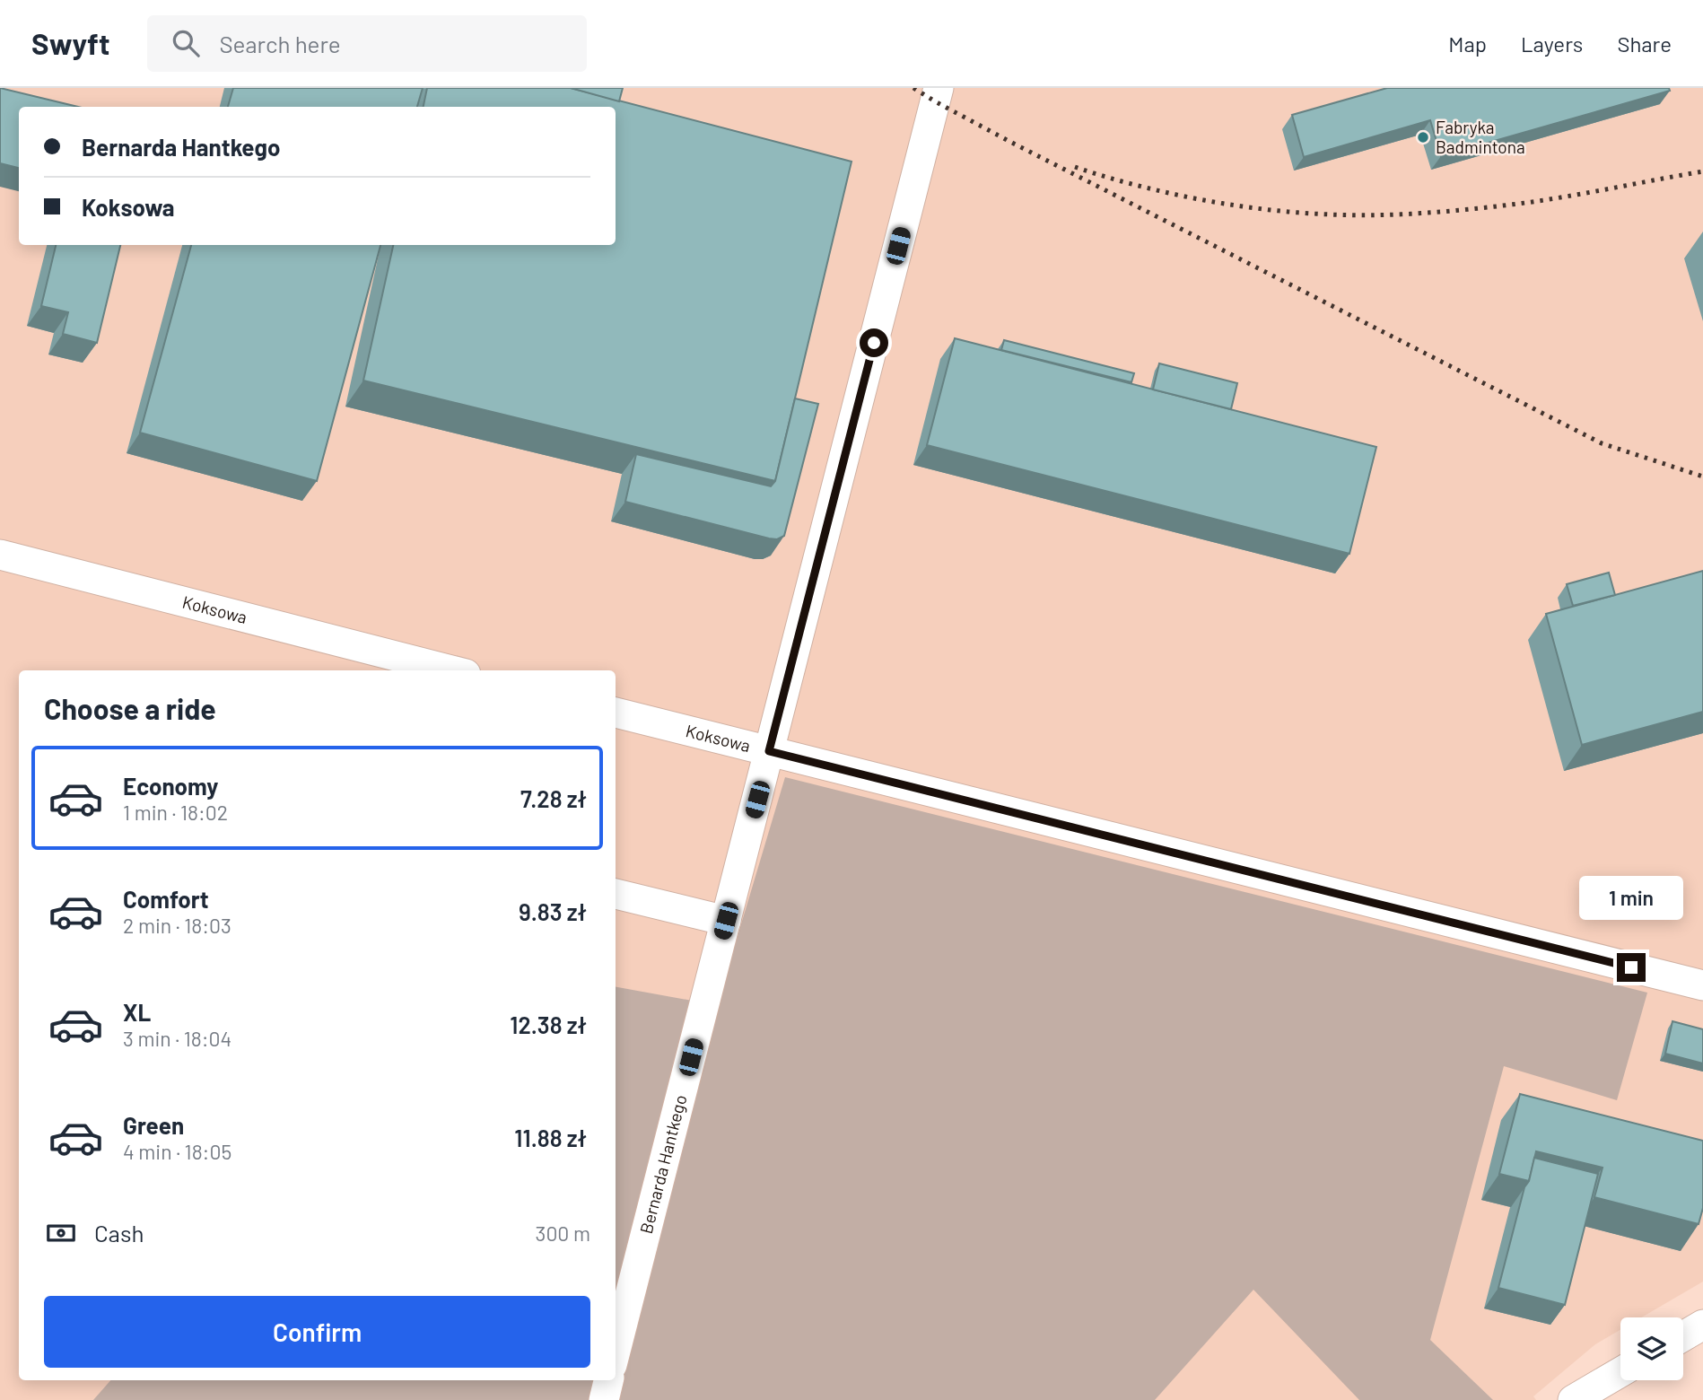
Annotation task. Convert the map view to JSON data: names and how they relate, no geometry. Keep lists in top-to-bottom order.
{
  "streets": {
    "street": ["Koksowa", "Bernarda Hantkego"]
  },
  "crossings": [
    ["Koksowa", "Bernarda Hantkego"]
  ],
  "places": ["Fabryka Badmintona"],
  "page": {
    "header": "Swyft",
    "search": "Search here",
    "nav": ["Map", "Layers", "Share"],
    "banner": ["Bernarda Hantkego", "Koksowa"],
    "heading": "Choose a ride",
    "list": [
      {
        "name": "Economy",
        "note": "1 min · 18:02",
        "value": "7.28 zł"
      },
      {
        "name": "Comfort",
        "note": "2 min · 18:03",
        "value": "9.83 zł"
      },
      {
        "name": "XL",
        "note": "3 min · 18:04",
        "value": "12.38 zł"
      },
      {
        "name": "Green",
        "note": "4 min · 18:05",
        "value": "11.88 zł"
      }
    ],
    "bubble": "1 min",
    "pay": ["Cash", "300 m"],
    "buttons": "Confirm"
  }
}
